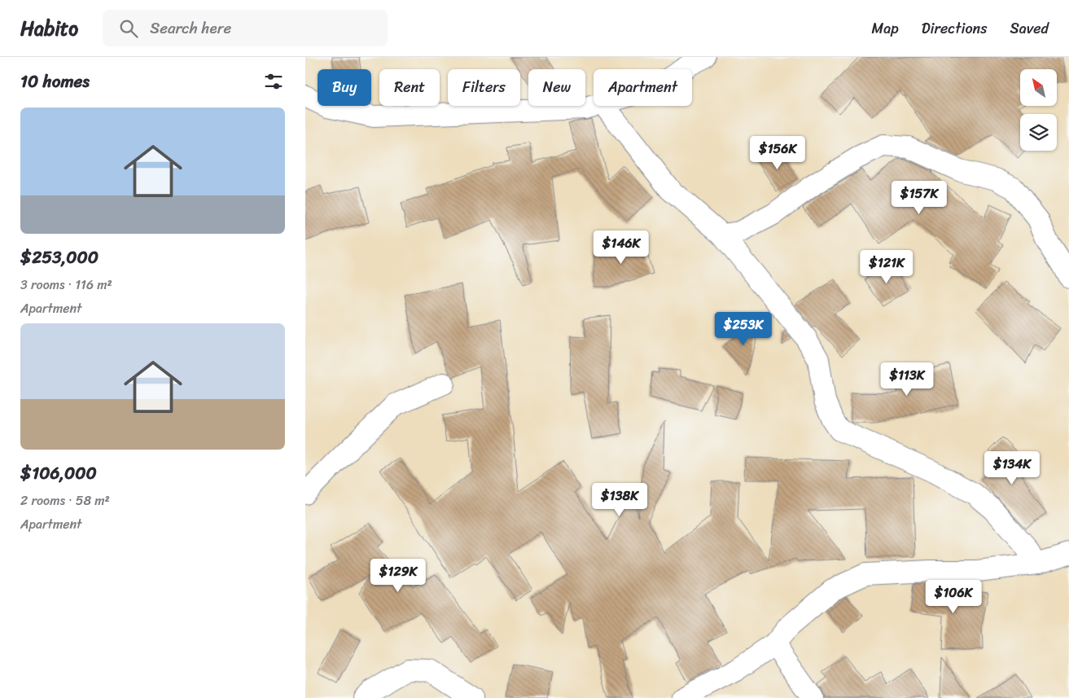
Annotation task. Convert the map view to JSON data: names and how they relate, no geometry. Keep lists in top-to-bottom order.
{
  "north": "top left",
  "page": {
    "header": "Habito",
    "search": "Search here",
    "nav": ["Map", "Directions", "Saved"],
    "heading": "10 homes",
    "chip": [
      "Buy",
      "Rent",
      "Filters",
      "New",
      "Apartment"
    ],
    "list": [
      {
        "name": "$253,000",
        "note": "3 rooms · 116 m² · Apartment"
      },
      {
        "name": "$106,000",
        "note": "2 rooms · 58 m² · Apartment"
      }
    ],
    "price": [
      "$156K",
      "$157K",
      "$146K",
      "$121K",
      "$253K",
      "$113K",
      "$134K",
      "$138K",
      "$129K",
      "$106K"
    ]
  }
}
